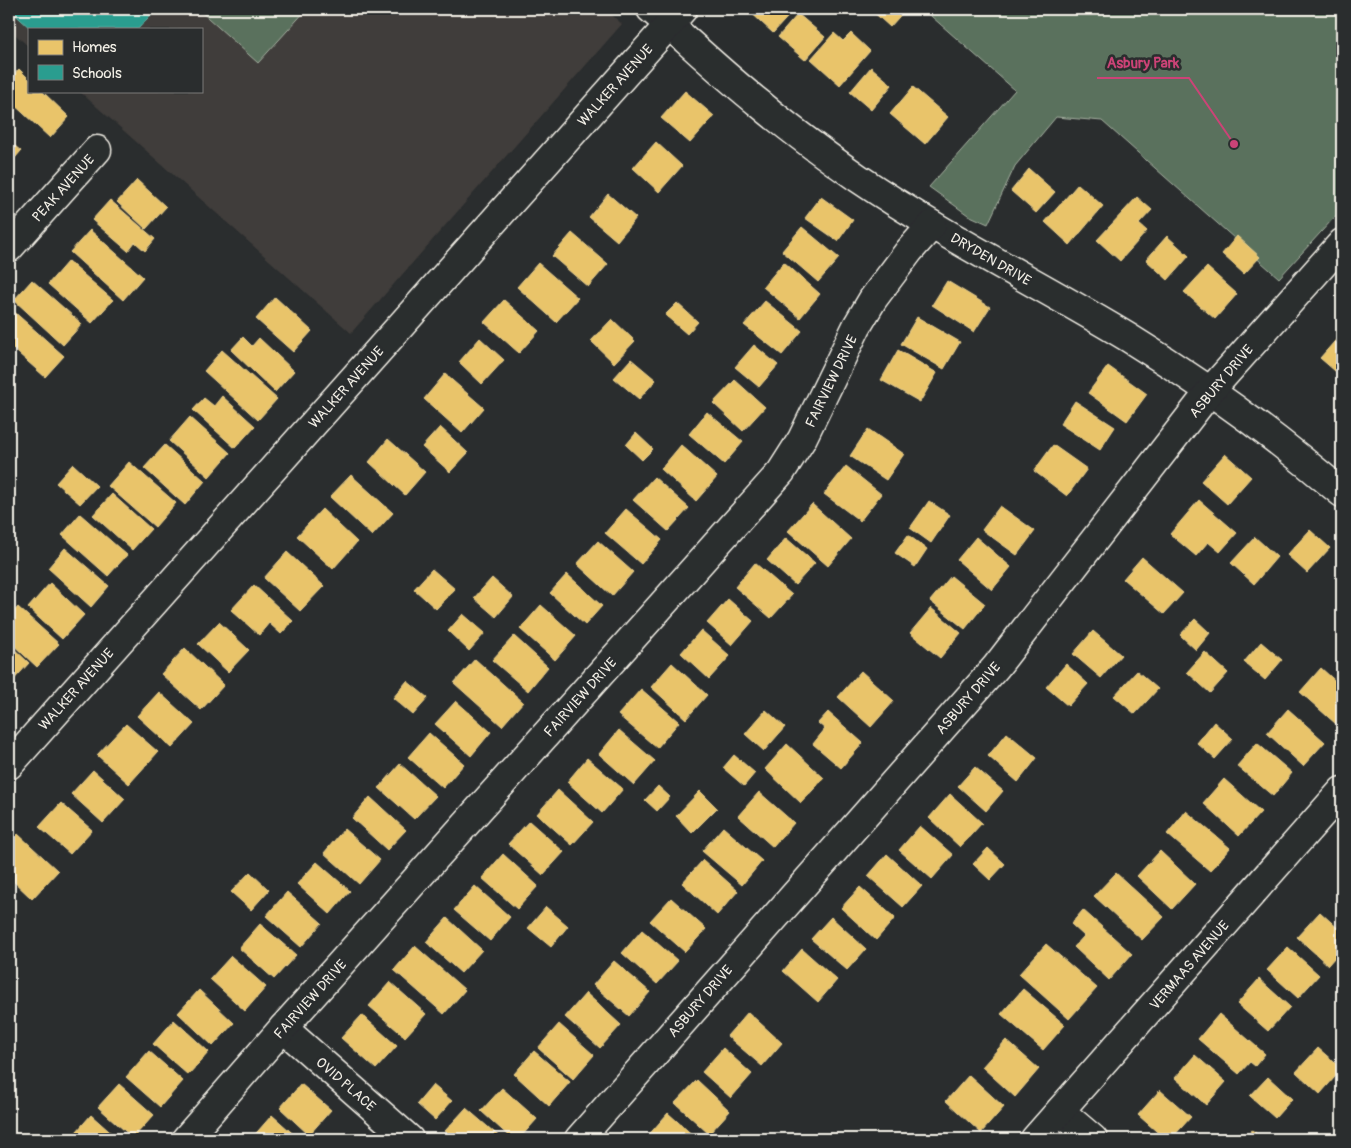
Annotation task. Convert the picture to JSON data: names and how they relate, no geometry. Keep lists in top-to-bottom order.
{
  "streets": {
    "street": [
      "WALKER AVENUE",
      "PEAK AVENUE",
      "DRYDEN DRIVE",
      "FAIRVIEW DRIVE",
      "ASBURY DRIVE",
      "VERMAAS AVENUE",
      "OVID PLACE"
    ]
  },
  "crossings": [
    ["WALKER AVENUE", "DRYDEN DRIVE"],
    ["DRYDEN DRIVE", "FAIRVIEW DRIVE"],
    ["DRYDEN DRIVE", "ASBURY DRIVE"],
    ["FAIRVIEW DRIVE", "OVID PLACE"]
  ],
  "places": ["Asbury Park"],
  "legend": ["Homes", "Schools"]
}
